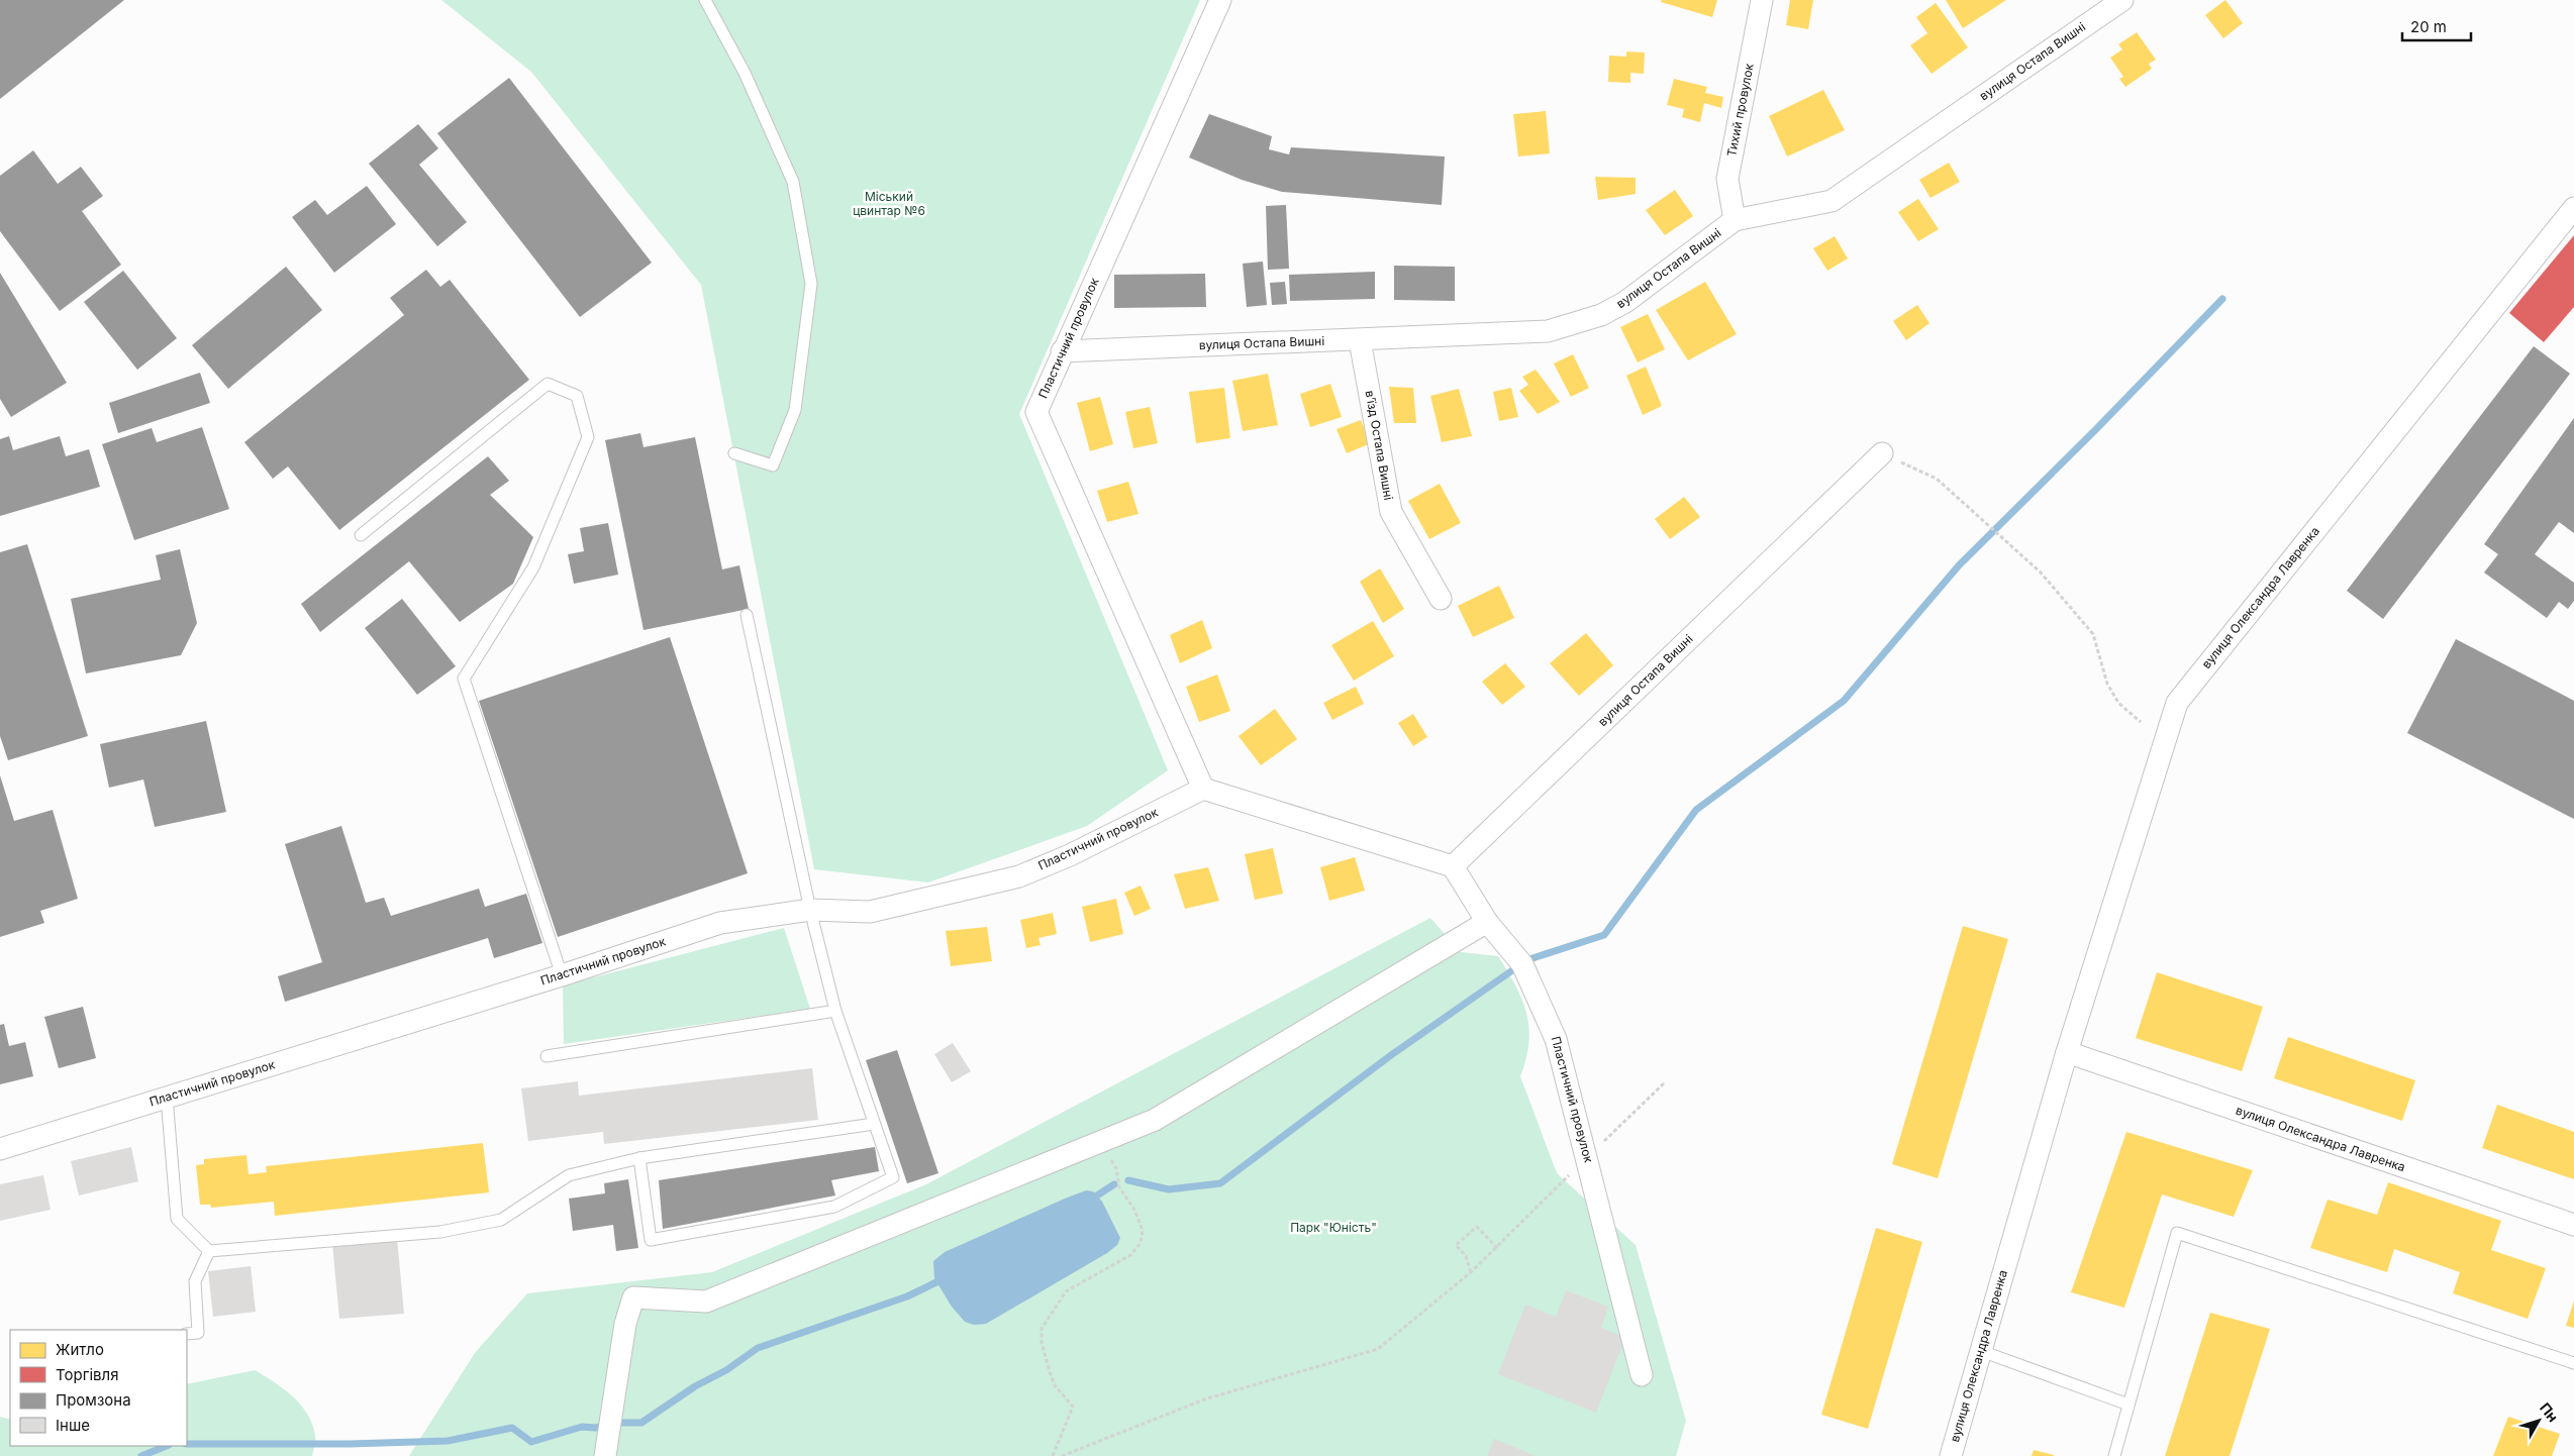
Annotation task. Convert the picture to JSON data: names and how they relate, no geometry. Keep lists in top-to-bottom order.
{
  "streets": {
    "street": [
      "вулиця Остапа Вишні",
      "Тихий провулок",
      "Пластичний провулок",
      "в’їзд Остапа Вишні",
      "вулиця Олександра Лавренка"
    ]
  },
  "crossings": [
    ["вулиця Остапа Вишні", "Тихий провулок"],
    ["вулиця Остапа Вишні", "Пластичний провулок"],
    ["вулиця Остапа Вишні", "в’їзд Остапа Вишні"]
  ],
  "parks": ["Міський цвинтар №6", "Парк \"Юність\""],
  "legend": [
    "Житло",
    "Торгівля",
    "Промзона",
    "Інше"
  ],
  "scale_bar": "20 m",
  "north": "top right"
}
